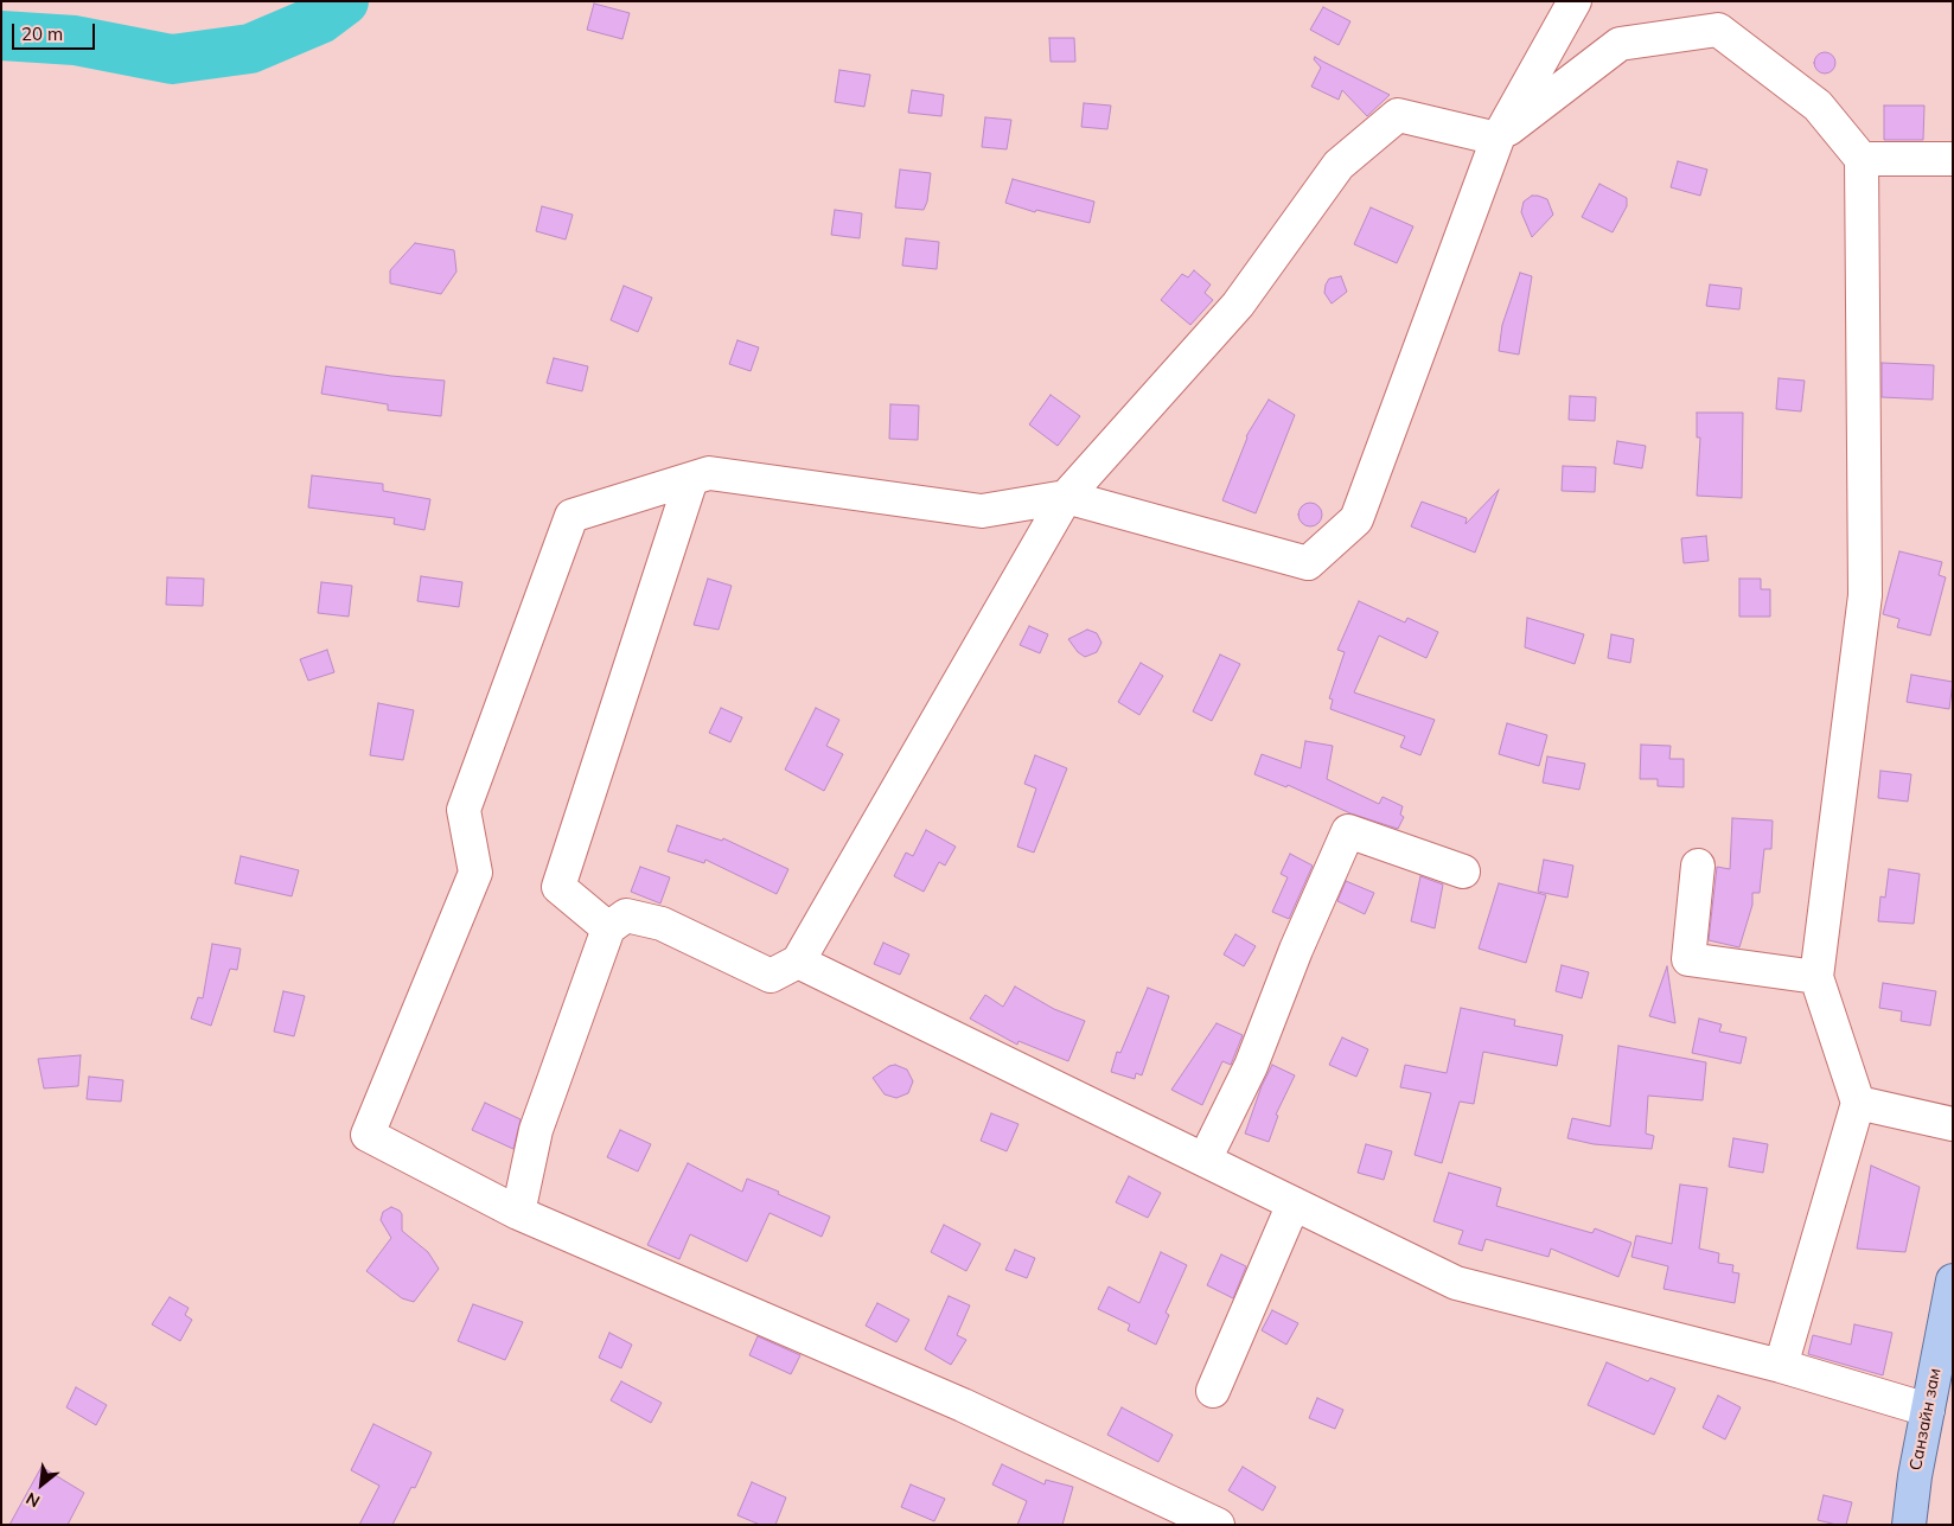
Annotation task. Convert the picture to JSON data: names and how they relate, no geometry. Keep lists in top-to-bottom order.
{
  "streets": {
    "main road": ["Санзайн зам"]
  },
  "scale_bar": "20 m",
  "north": "bottom left"
}
